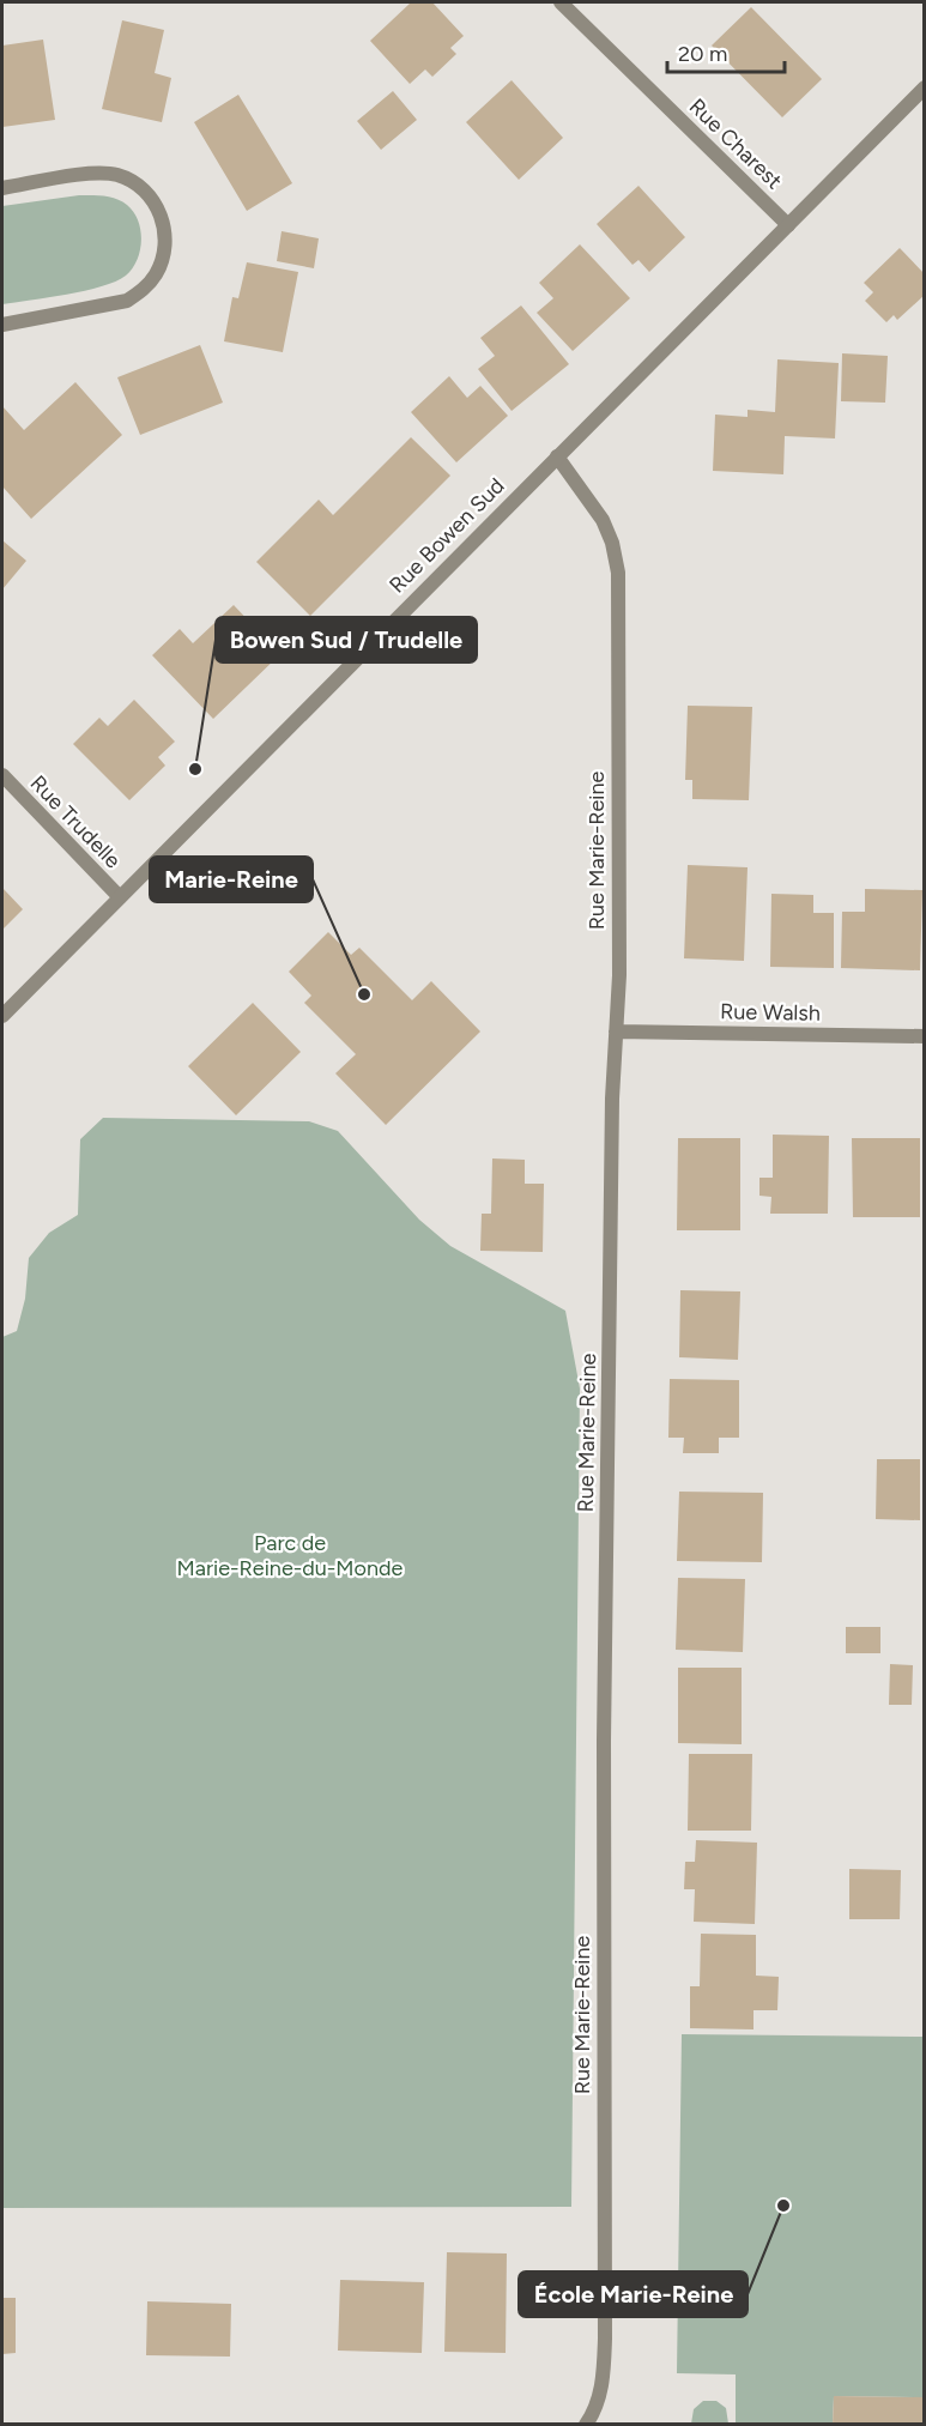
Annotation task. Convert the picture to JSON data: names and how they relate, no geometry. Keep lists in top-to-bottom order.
{
  "streets": {
    "street": [
      "Rue Charest",
      "Rue Bowen Sud",
      "Rue Trudelle",
      "Rue Marie-Reine",
      "Rue Walsh"
    ]
  },
  "crossings": [
    ["Rue Charest", "Rue Bowen Sud"],
    ["Rue Bowen Sud", "Rue Trudelle"],
    ["Rue Bowen Sud", "Rue Marie-Reine"],
    ["Rue Marie-Reine", "Rue Walsh"]
  ],
  "parks": ["Parc de Marie-Reine-du-Monde"],
  "places": ["Bowen Sud / Trudelle", "Marie-Reine", "École Marie-Reine"],
  "scale_bar": "20 m"
}
